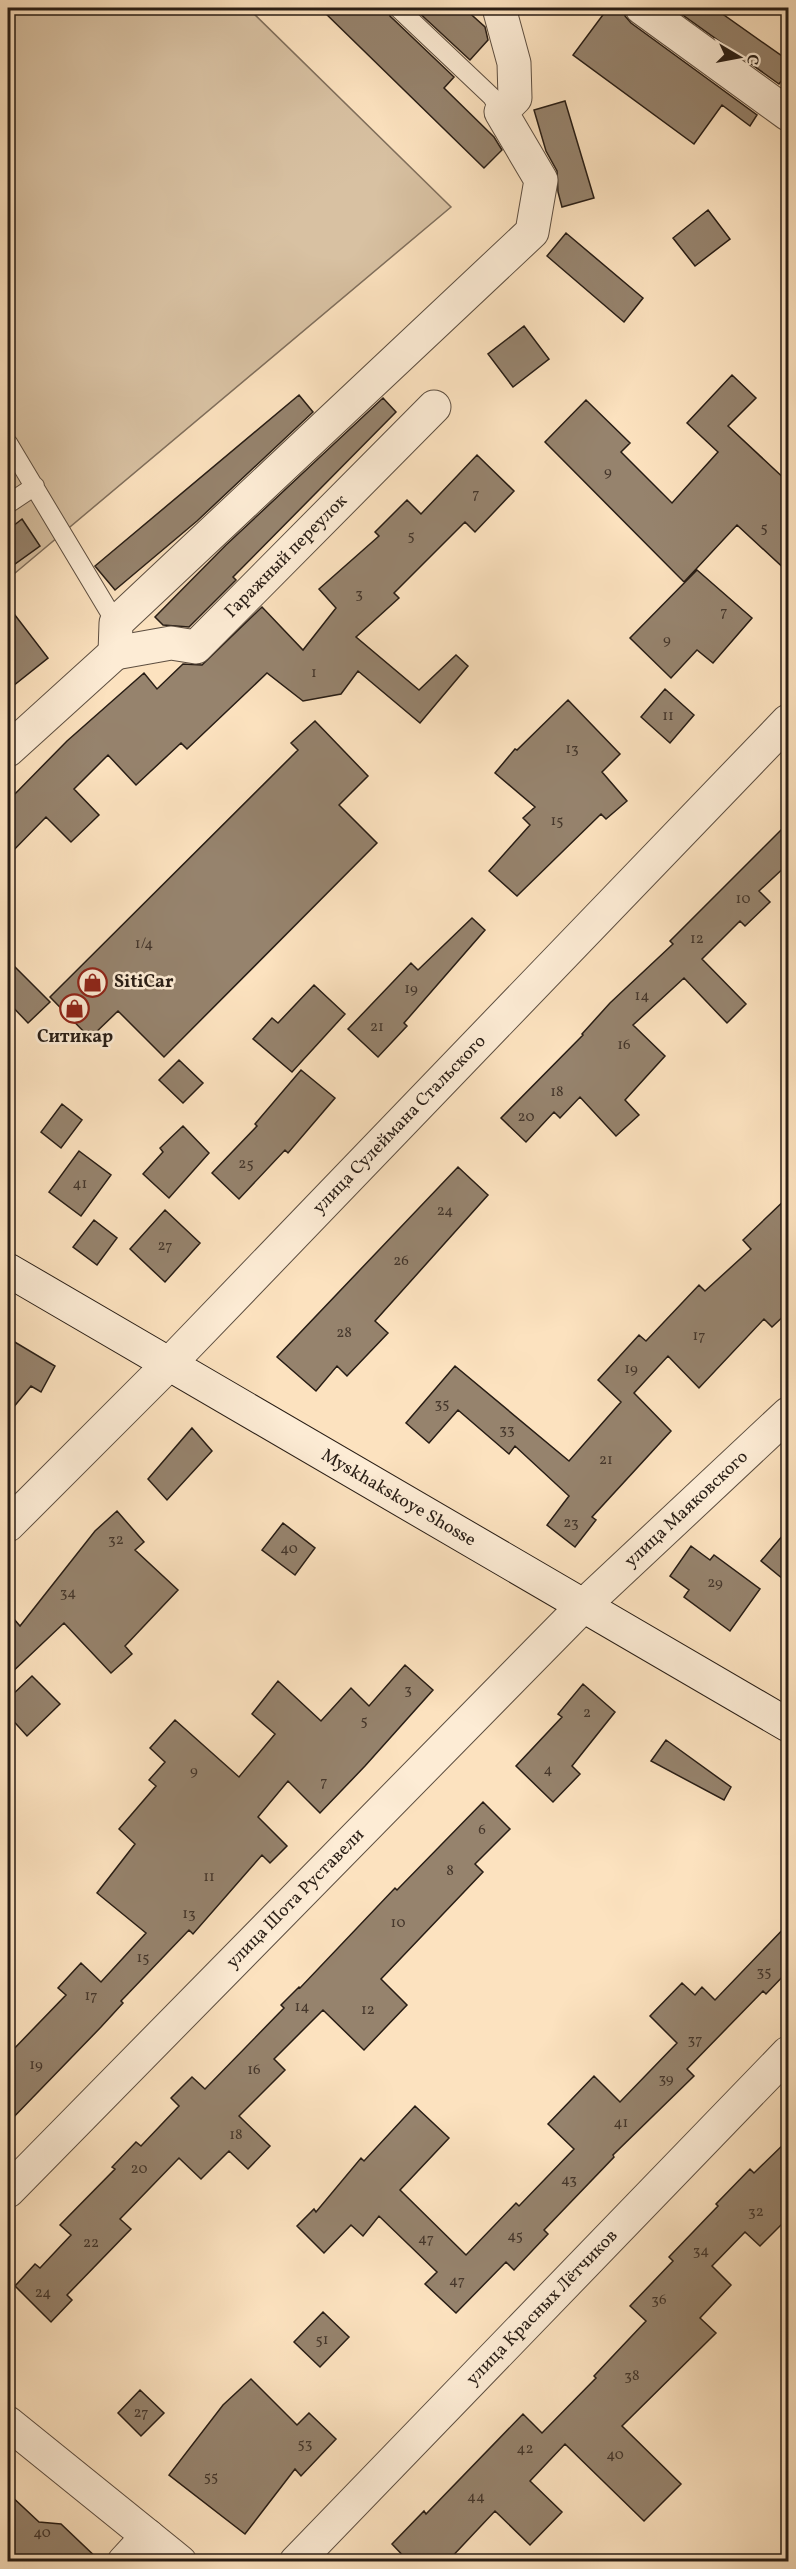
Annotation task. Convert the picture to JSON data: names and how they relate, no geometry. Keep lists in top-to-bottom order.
{
  "streets": {
    "street": [
      "Гаражный переулок",
      "улица Сулеймана Стальского",
      "Myskhakskoye Shosse",
      "улица Маяковского",
      "улица Шота Руставели",
      "улица Красных Лётчиков"
    ]
  },
  "crossings": [
    ["улица Сулеймана Стальского", "Myskhakskoye Shosse"],
    ["Myskhakskoye Shosse", "улица Маяковского"],
    ["Myskhakskoye Shosse", "улица Шота Руставели"],
    ["улица Маяковского", "улица Шота Руставели"]
  ],
  "places": {
    "shop": ["SitiCar", "Ситикар"]
  },
  "house_numbers": [
    "9",
    "7",
    "5",
    "5",
    "3",
    "7",
    "9",
    "1",
    "11",
    "13",
    "15",
    "10",
    "12",
    "1/4",
    "19",
    "14",
    "21",
    "16",
    "18",
    "20",
    "25",
    "41",
    "24",
    "27",
    "26",
    "28",
    "17",
    "19",
    "35",
    "33",
    "21",
    "23",
    "32",
    "40",
    "29",
    "34",
    "3",
    "2",
    "5",
    "4",
    "9",
    "7",
    "6",
    "8",
    "11",
    "13",
    "10",
    "15",
    "35",
    "17",
    "14",
    "12",
    "37",
    "19",
    "16",
    "39",
    "41",
    "18",
    "20",
    "43",
    "32",
    "45",
    "47",
    "22",
    "34",
    "47",
    "24",
    "36",
    "51",
    "38",
    "27",
    "53",
    "42",
    "40",
    "55",
    "44",
    "40"
  ],
  "north": "right"
}
